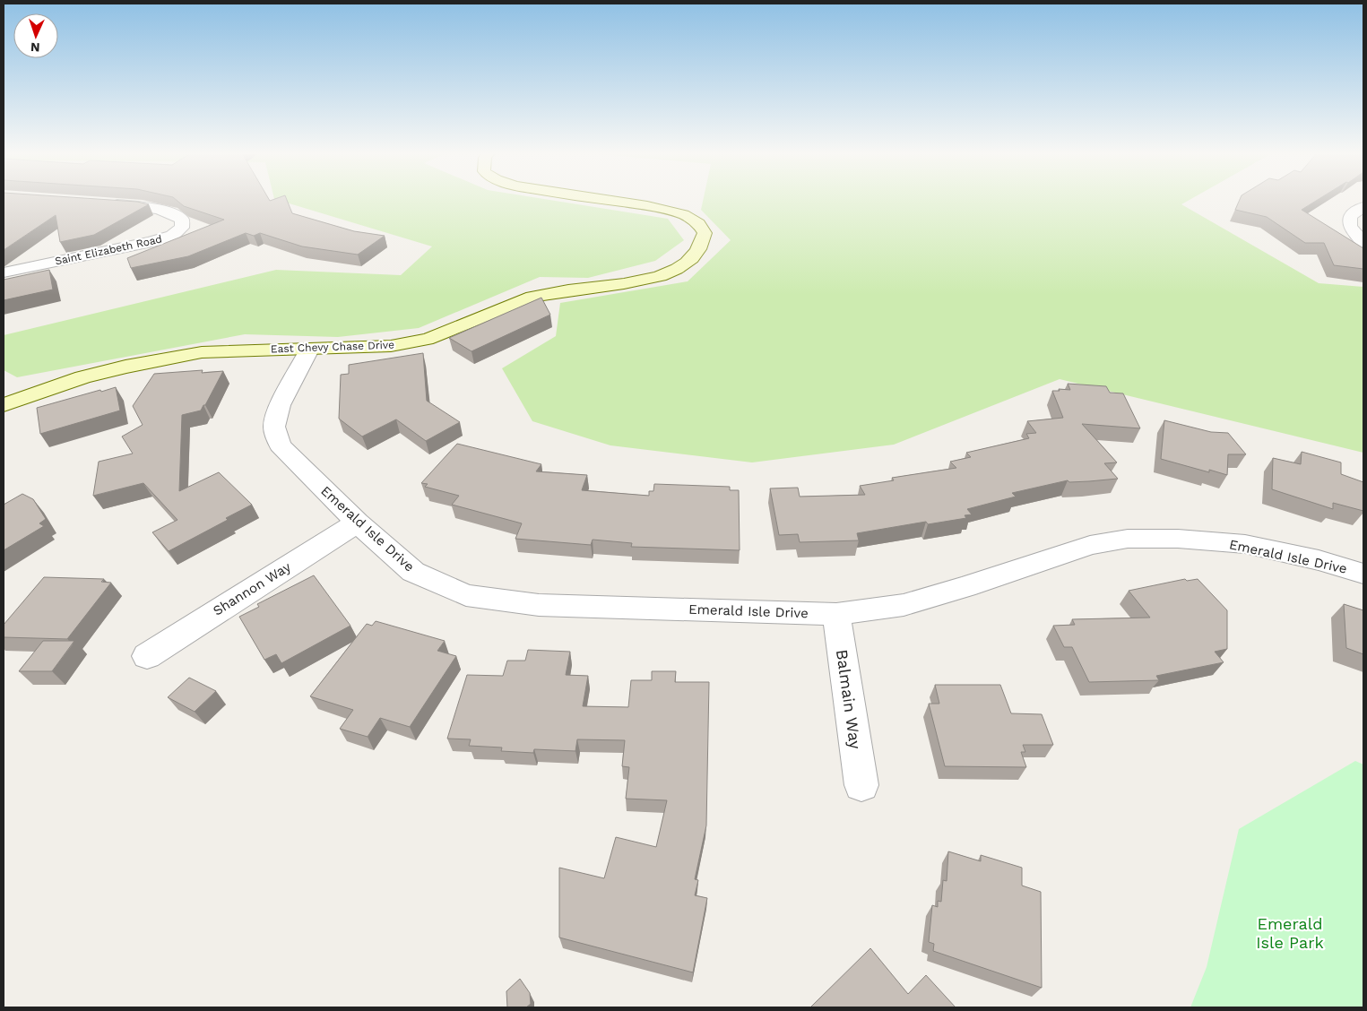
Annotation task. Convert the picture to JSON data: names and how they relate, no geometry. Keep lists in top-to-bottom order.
{
  "streets": {
    "main road": ["East Chevy Chase Drive"],
    "street": [
      "Saint Elizabeth Road",
      "Emerald Isle Drive",
      "Shannon Way",
      "Balmain Way"
    ]
  },
  "crossings": [
    ["East Chevy Chase Drive", "Emerald Isle Drive"],
    ["Emerald Isle Drive", "Shannon Way"],
    ["Emerald Isle Drive", "Balmain Way"]
  ],
  "parks": ["Emerald Isle Park"],
  "north": "bottom"
}
